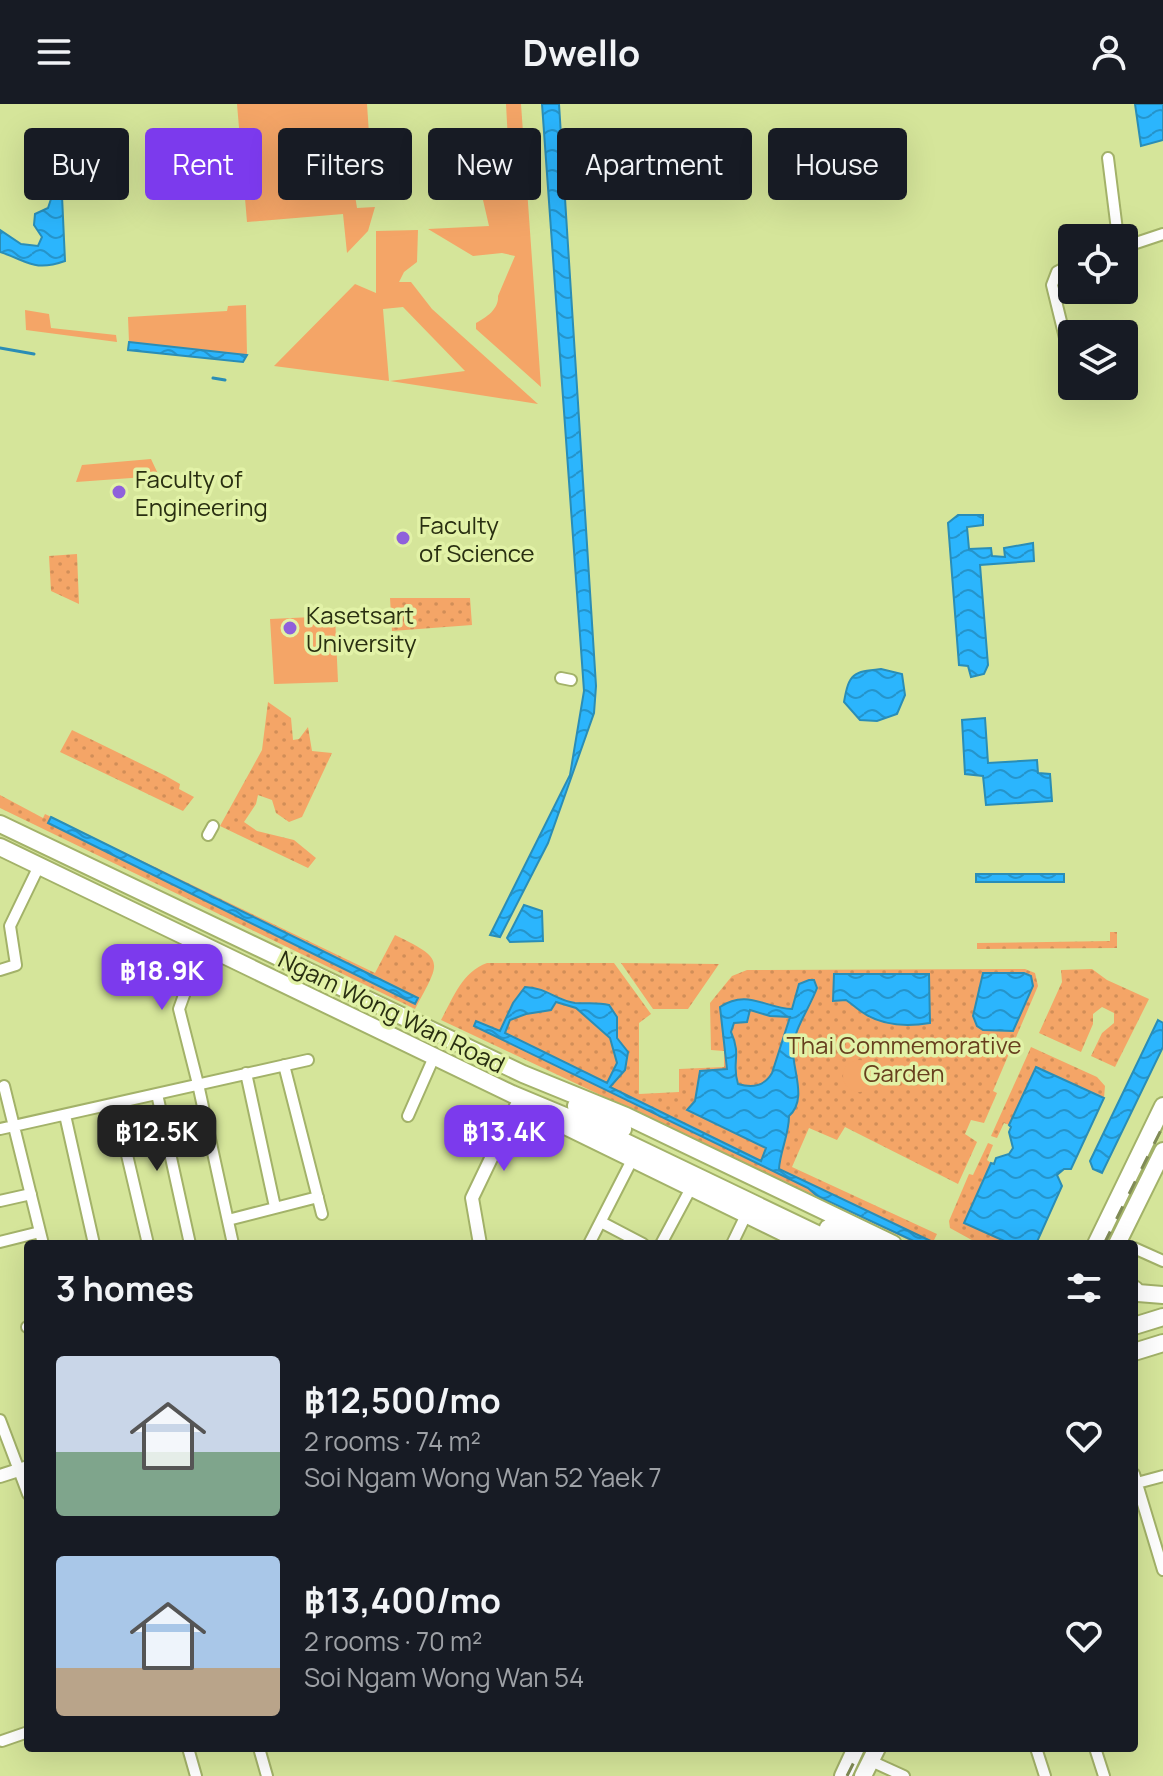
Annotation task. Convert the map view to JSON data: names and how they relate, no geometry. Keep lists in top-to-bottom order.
{
  "streets": {
    "main road": ["Ngam Wong Wan Road"]
  },
  "parks": ["Thai Commemorative Garden"],
  "places": ["Faculty of Engineering", "Faculty of Science", "Kasetsart University"],
  "page": {
    "header": "Dwello",
    "chip": [
      "Buy",
      "Rent",
      "Filters",
      "New",
      "Apartment",
      "House"
    ],
    "price": ["฿18.9K", "฿12.5K", "฿13.4K"],
    "heading": "3 homes",
    "list": [
      {
        "name": "฿12,500/mo",
        "note": "2 rooms · 74 m² · Soi Ngam Wong Wan 52 Yaek 7"
      },
      {
        "name": "฿13,400/mo",
        "note": "2 rooms · 70 m² · Soi Ngam Wong Wan 54"
      }
    ]
  }
}
